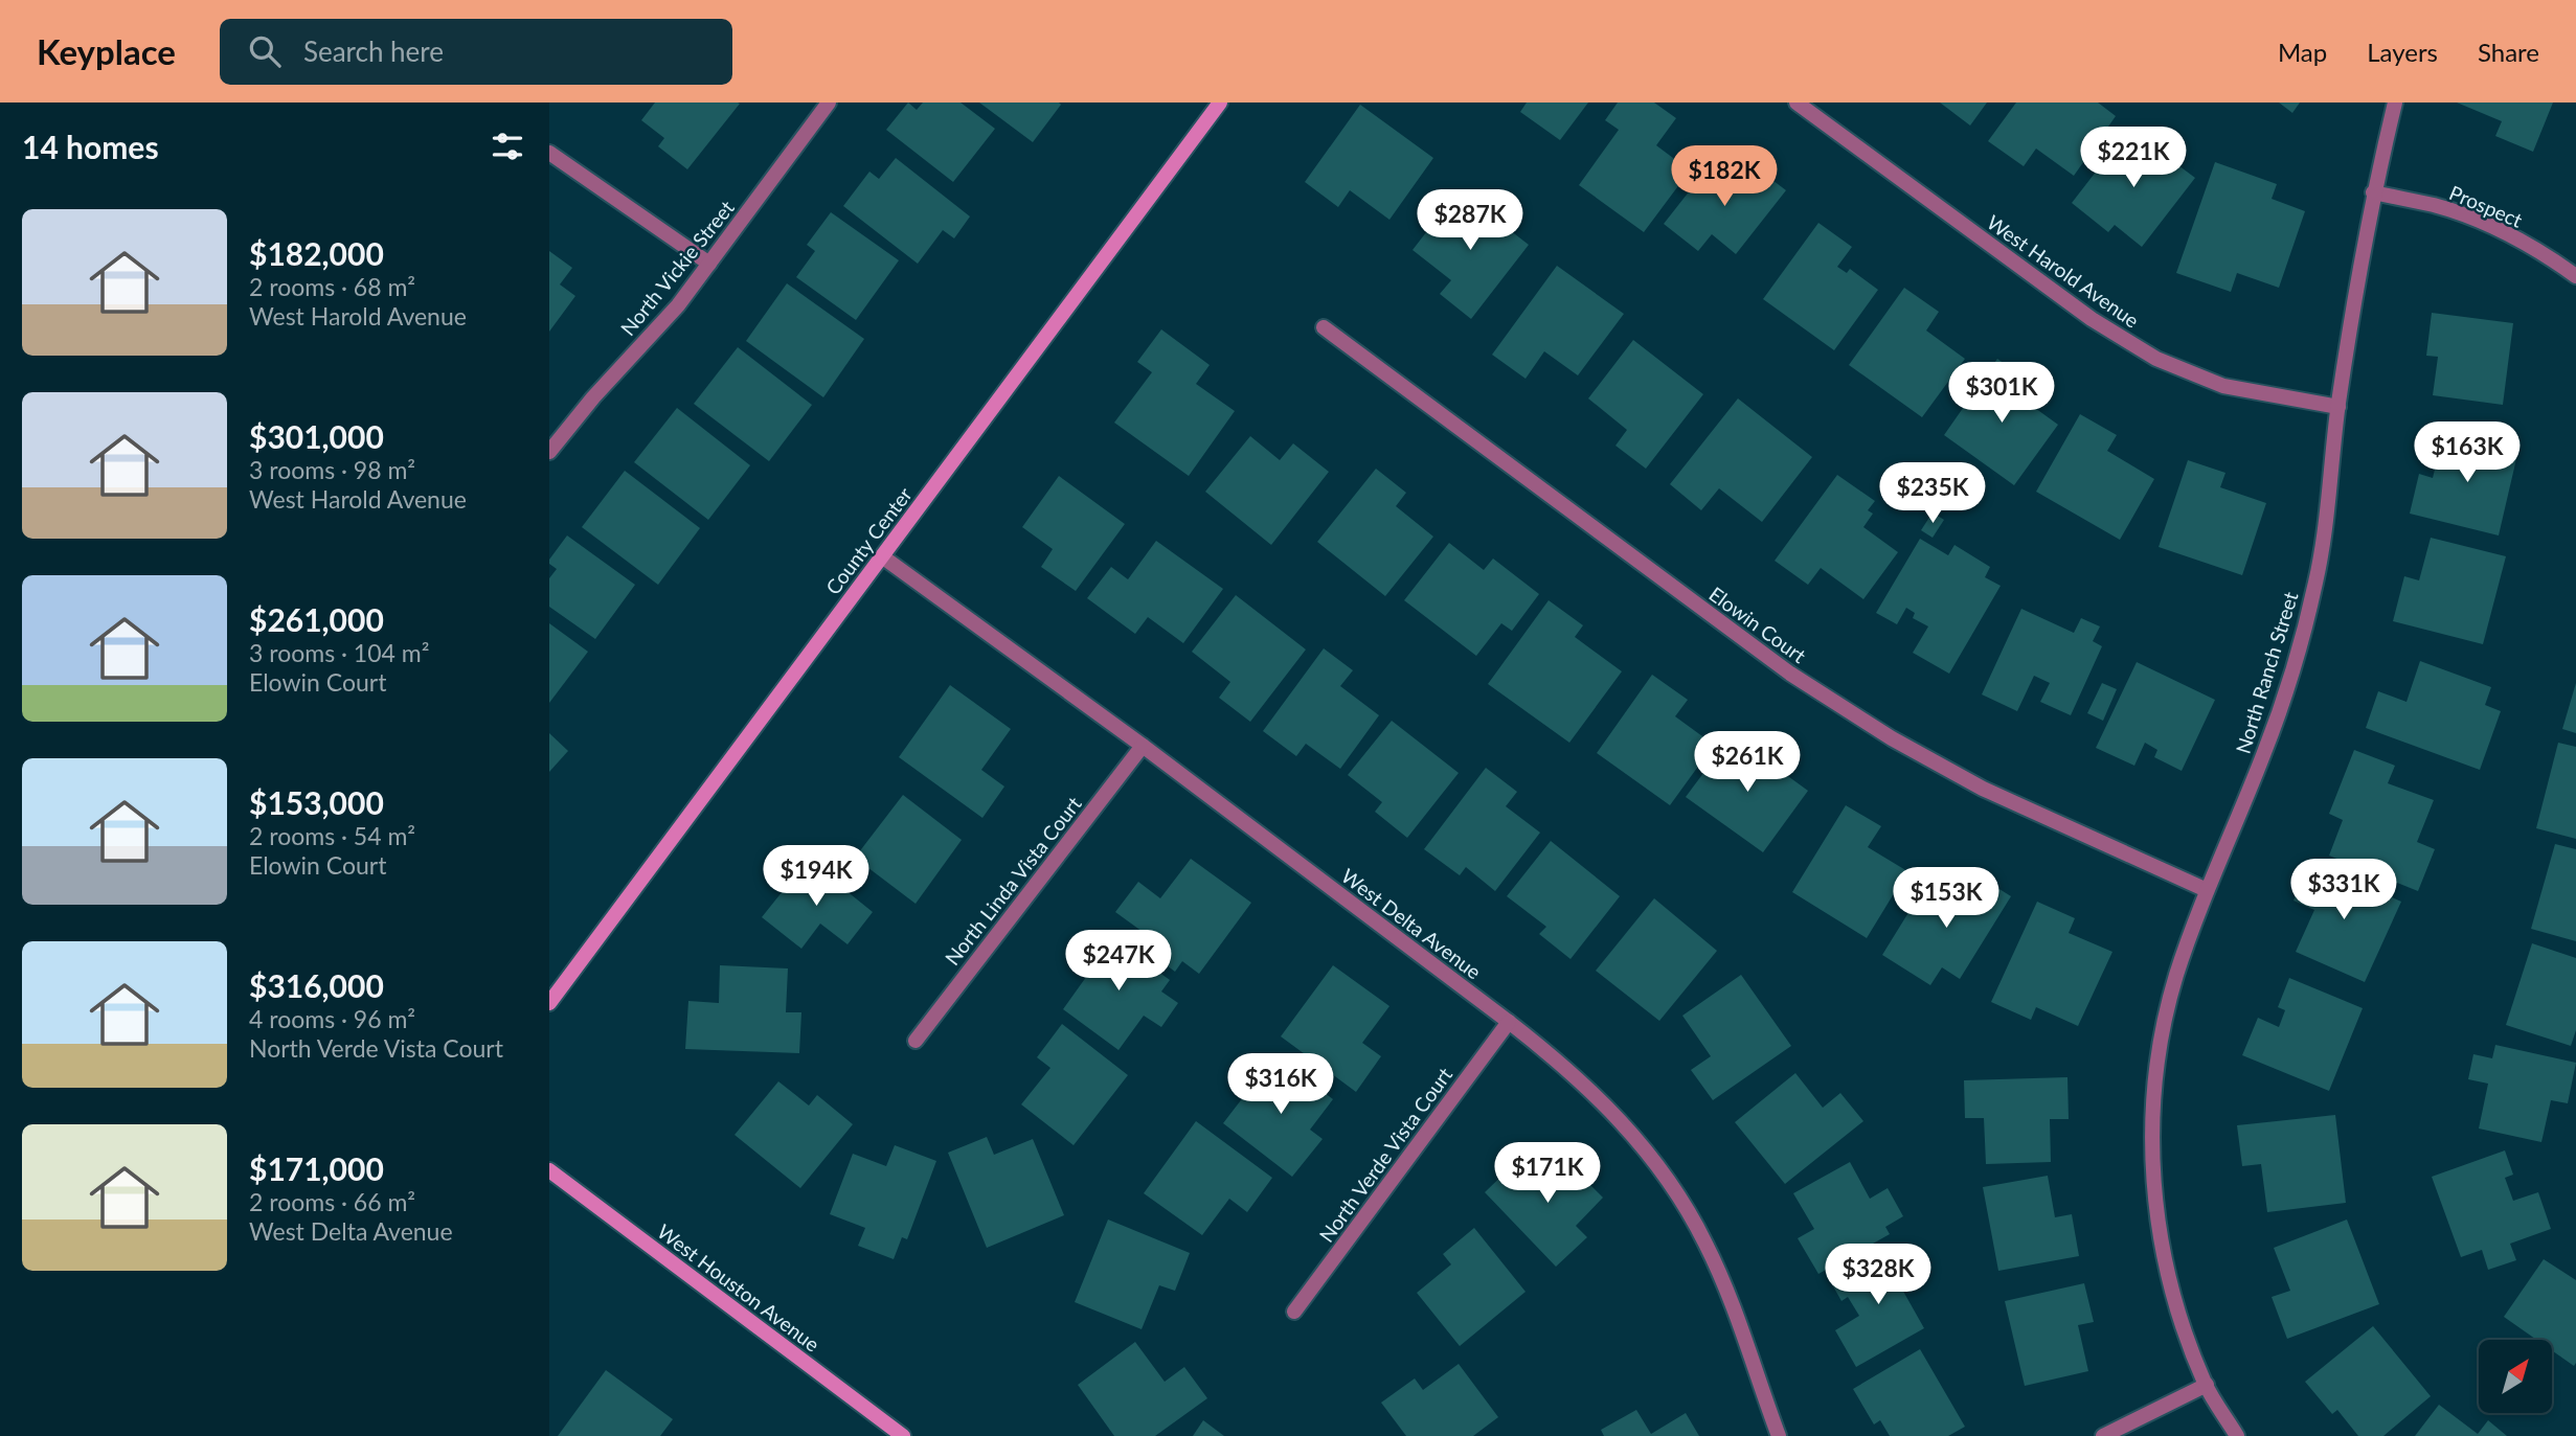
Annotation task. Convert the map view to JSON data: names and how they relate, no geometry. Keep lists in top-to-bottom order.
{
  "streets": {
    "street": [
      "Prospect",
      "North Vickie Street",
      "West Harold Avenue",
      "County Center",
      "Elowin Court",
      "North Ranch Street",
      "North Linda Vista Court",
      "West Delta Avenue",
      "North Verde Vista Court",
      "West Houston Avenue"
    ]
  },
  "crossings": [
    ["Prospect", "North Ranch Street"],
    ["West Harold Avenue", "North Ranch Street"],
    ["County Center", "West Delta Avenue"],
    ["Elowin Court", "North Ranch Street"],
    ["North Linda Vista Court", "West Delta Avenue"],
    ["West Delta Avenue", "North Verde Vista Court"]
  ],
  "north": "top right",
  "page": {
    "header": "Keyplace",
    "search": "Search here",
    "nav": ["Map", "Layers", "Share"],
    "heading": "14 homes",
    "price": [
      "$221K",
      "$182K",
      "$287K",
      "$301K",
      "$163K",
      "$235K",
      "$261K",
      "$194K",
      "$331K",
      "$153K",
      "$247K",
      "$316K",
      "$171K",
      "$328K"
    ],
    "list": [
      {
        "name": "$182,000",
        "note": "2 rooms · 68 m² · West Harold Avenue"
      },
      {
        "name": "$301,000",
        "note": "3 rooms · 98 m² · West Harold Avenue"
      },
      {
        "name": "$261,000",
        "note": "3 rooms · 104 m² · Elowin Court"
      },
      {
        "name": "$153,000",
        "note": "2 rooms · 54 m² · Elowin Court"
      },
      {
        "name": "$316,000",
        "note": "4 rooms · 96 m² · North Verde Vista Court"
      },
      {
        "name": "$171,000",
        "note": "2 rooms · 66 m² · West Delta Avenue"
      }
    ]
  }
}
